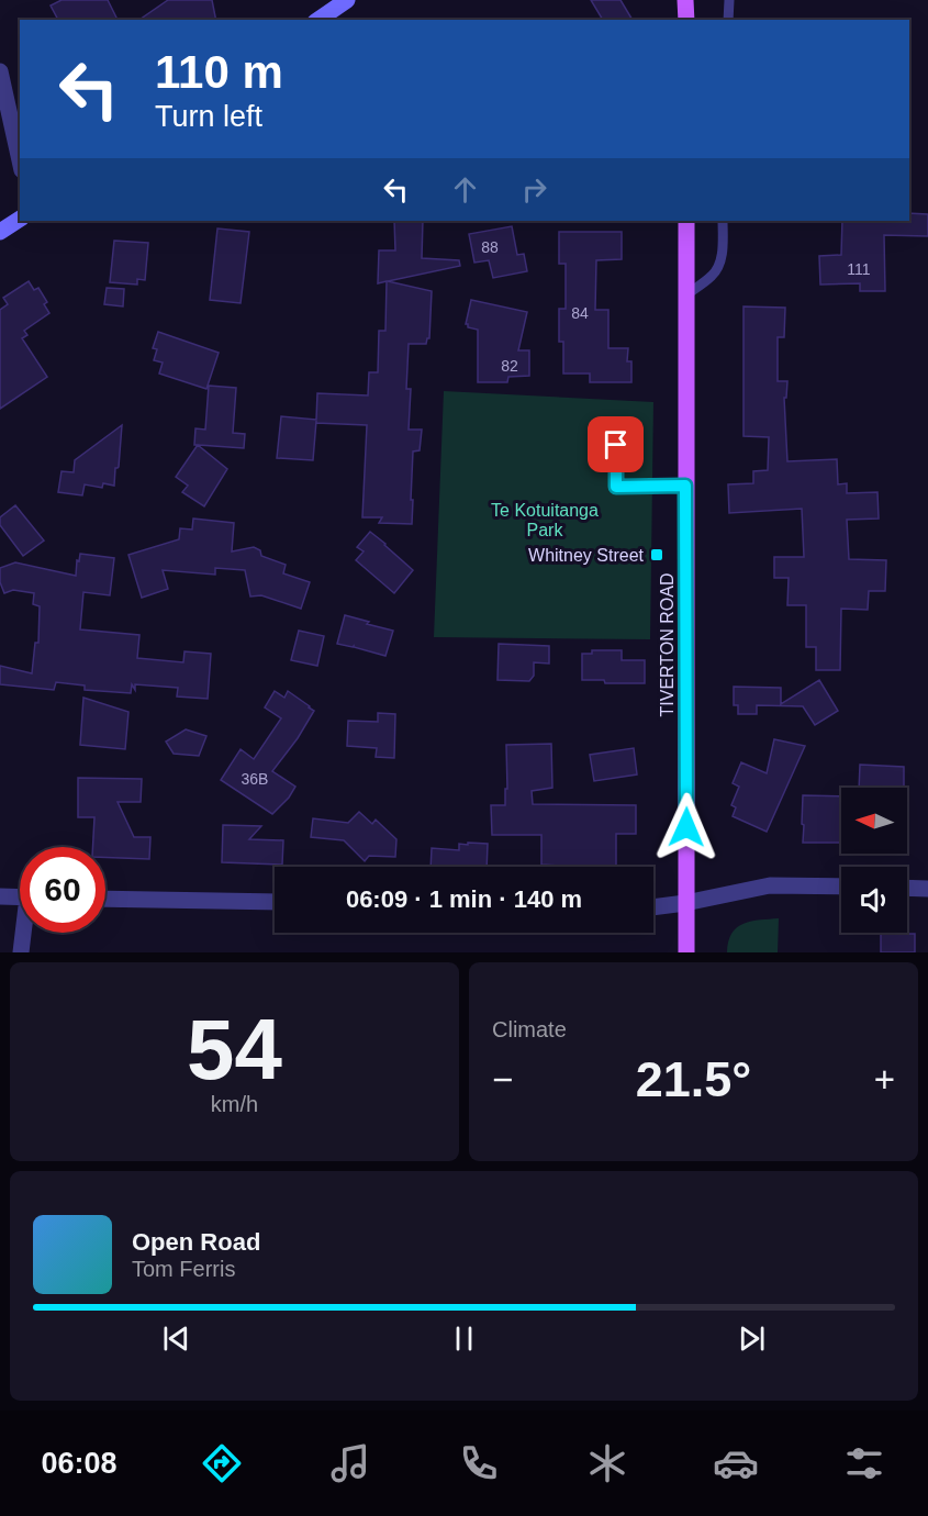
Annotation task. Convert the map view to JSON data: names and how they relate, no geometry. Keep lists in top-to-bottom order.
{
  "streets": {
    "main road": ["TIVERTON ROAD"]
  },
  "parks": ["Te Kotuitanga Park"],
  "places": {
    "transit": ["Whitney Street"]
  },
  "house_numbers": [
    "88",
    "111",
    "84",
    "82",
    "36B"
  ],
  "north": "left",
  "page": {
    "turn": ["110 m", "Turn left"],
    "limit": "60",
    "trip": "06:09 · 1 min · 140 m",
    "tile": [
      ["54", "km/h"],
      "Climate"
    ],
    "heat": ["−", "21.5°", "+"],
    "song": ["Open Road", "Tom Ferris"],
    "tabs": "06:08"
  }
}
